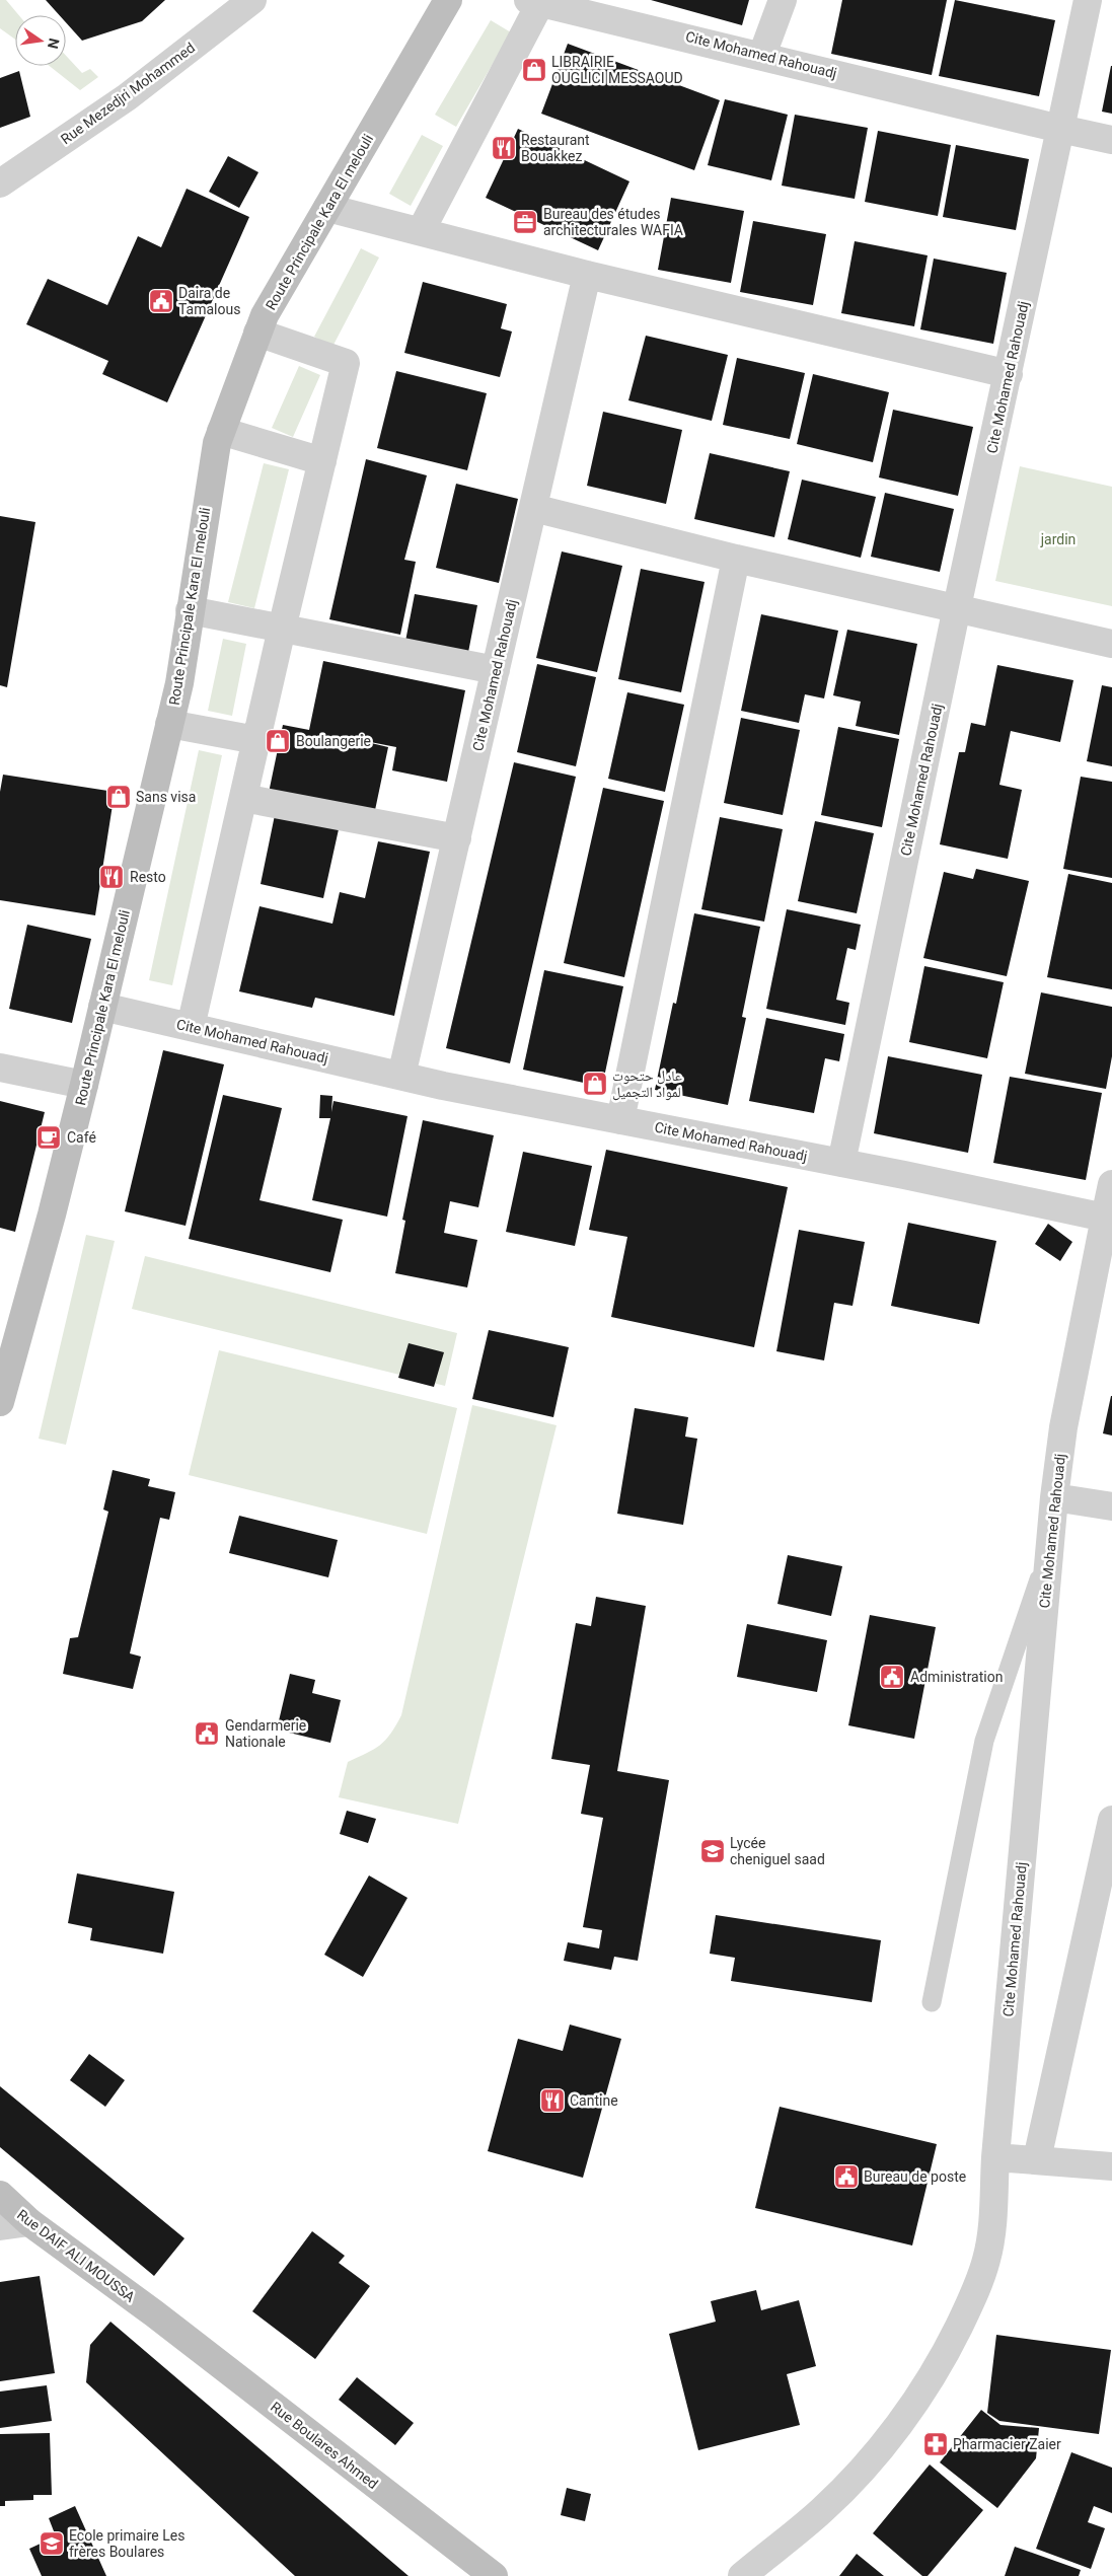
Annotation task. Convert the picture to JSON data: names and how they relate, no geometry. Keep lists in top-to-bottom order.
{
  "streets": {
    "main road": ["Route Principale Kara El melouli", "Rue DAIF ALI MOUSSA", "Rue Boulares Ahmed"],
    "street": ["Cite Mohamed Rahouadj", "Rue Mezedjri Mohammed"]
  },
  "crossings": [
    ["Cite Mohamed Rahouadj", "Route Principale Kara El melouli"],
    ["Rue DAIF ALI MOUSSA", "Rue Boulares Ahmed"]
  ],
  "parks": ["jardin"],
  "places": {
    "shop": [
      "LIBRAIRIE OUGLICI MESSAOUD",
      "Boulangerie",
      "Sans visa",
      "عادل حتحوت لمواد التجميل"
    ],
    "restaurant": ["Restaurant Bouakkez", "Resto", "Cantine"],
    "office": ["Bureau des études architecturales WAFIA"],
    "public building": [
      "Daira de Tamalous",
      "Administration",
      "Gendarmerie Nationale",
      "Bureau de poste"
    ],
    "cafe": ["Café"],
    "school or university": ["Lycée cheniguel saad", "Ecole primaire Les frères Boulares"],
    "pharmacy": ["Pharmacier Zaier"]
  },
  "north": "right"
}
